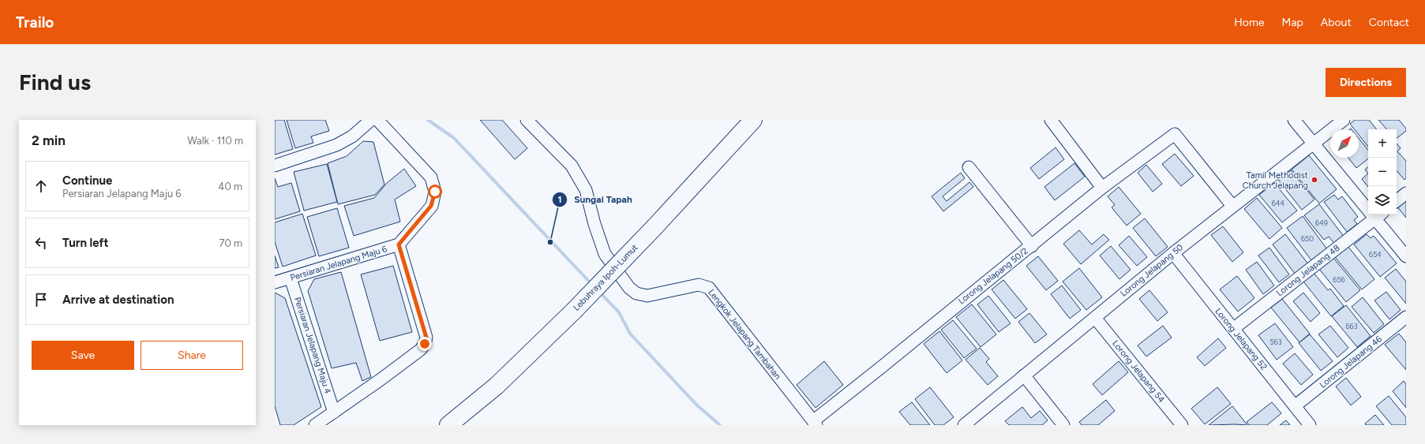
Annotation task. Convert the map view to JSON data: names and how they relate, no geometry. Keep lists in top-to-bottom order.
{
  "streets": {
    "highway": ["Lebuhraya Ipoh-Lumut"],
    "street": [
      "Persiaran Jelapang Maju 6",
      "Lorong Jelapang 50",
      "Lorong Jelapang 48",
      "Lorong Jelapang 50/2",
      "Lengkok Jelapang Tambahan",
      "Lorong Jelapang 52",
      "Persiaran Jelapang Maju 4",
      "Lorong Jelapang 46",
      "Lorong Jelapang 54"
    ]
  },
  "crossings": [
    ["Persiaran Jelapang Maju 6", "Persiaran Jelapang Maju 4"],
    ["Lorong Jelapang 50", "Lorong Jelapang 50/2"],
    ["Lorong Jelapang 50", "Lorong Jelapang 52"],
    ["Lorong Jelapang 50", "Lorong Jelapang 54"],
    ["Lorong Jelapang 48", "Lorong Jelapang 52"],
    ["Lorong Jelapang 50/2", "Lengkok Jelapang Tambahan"],
    ["Lorong Jelapang 52", "Lorong Jelapang 46"]
  ],
  "places": ["Tamil Methodist Church Jelapang", "Sungai Tapah"],
  "house_numbers": [
    "644",
    "649",
    "650",
    "654",
    "656",
    "663",
    "563"
  ],
  "north": "top right",
  "page": {
    "header": "Trailo",
    "nav": [
      "Home",
      "Map",
      "About",
      "Contact"
    ],
    "buttons": [
      "Directions",
      ["Save", "Share"]
    ],
    "title": "Find us",
    "heading": ["2 min", "Walk · 110 m"],
    "map_buttons": ["+", "−"],
    "list": [
      ["Continue", "Persiaran Jelapang Maju 6", "40 m"],
      ["Turn left", "70 m"],
      "Arrive at destination"
    ]
  }
}
